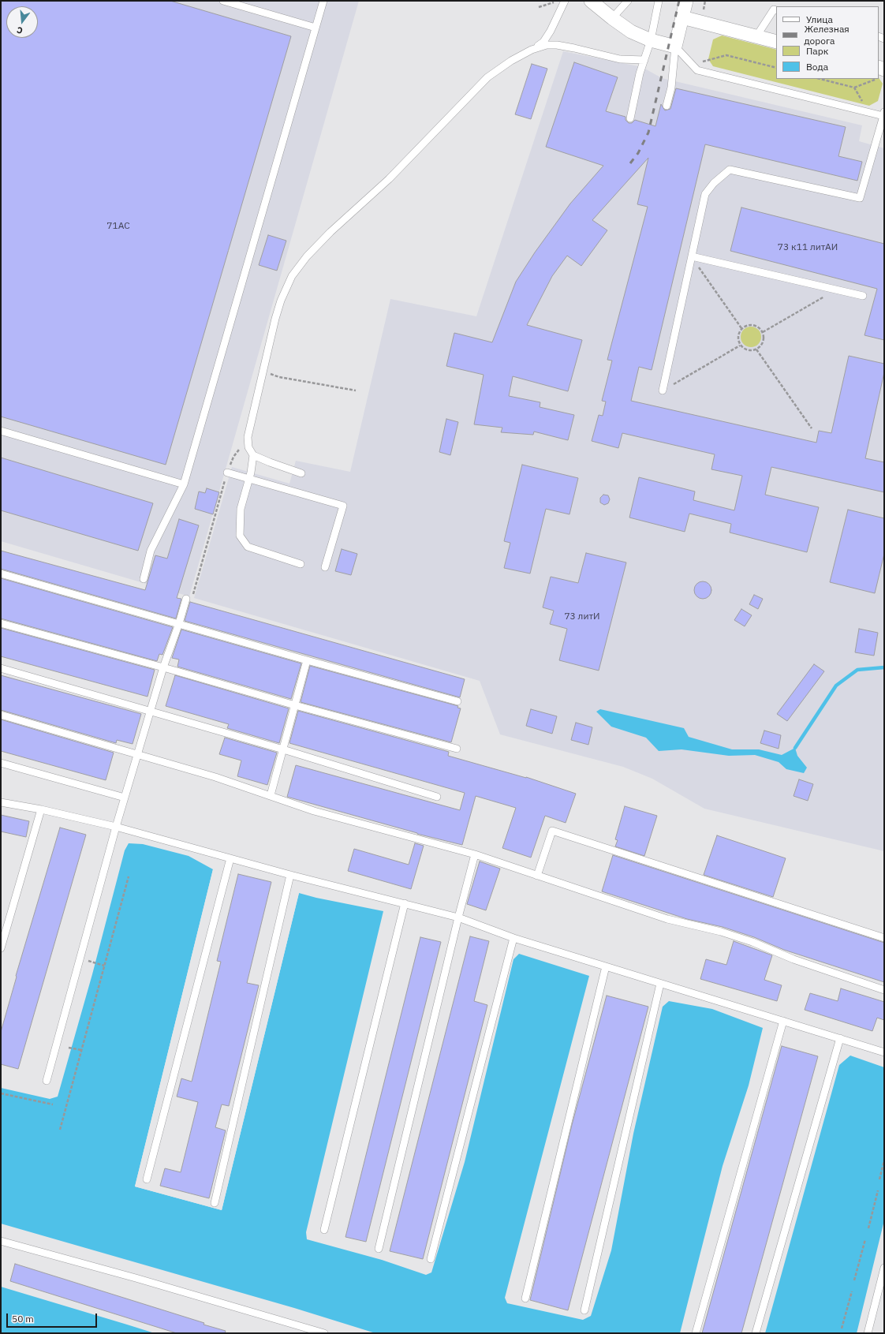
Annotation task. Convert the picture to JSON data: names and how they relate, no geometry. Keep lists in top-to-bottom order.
{
  "house_numbers": ["71АС", "73 к11 литАИ", "73 литИ"],
  "legend": [
    "Улица",
    "Железная дорога",
    "Парк",
    "Вода"
  ],
  "scale_bar": "50 m",
  "north": "bottom"
}
